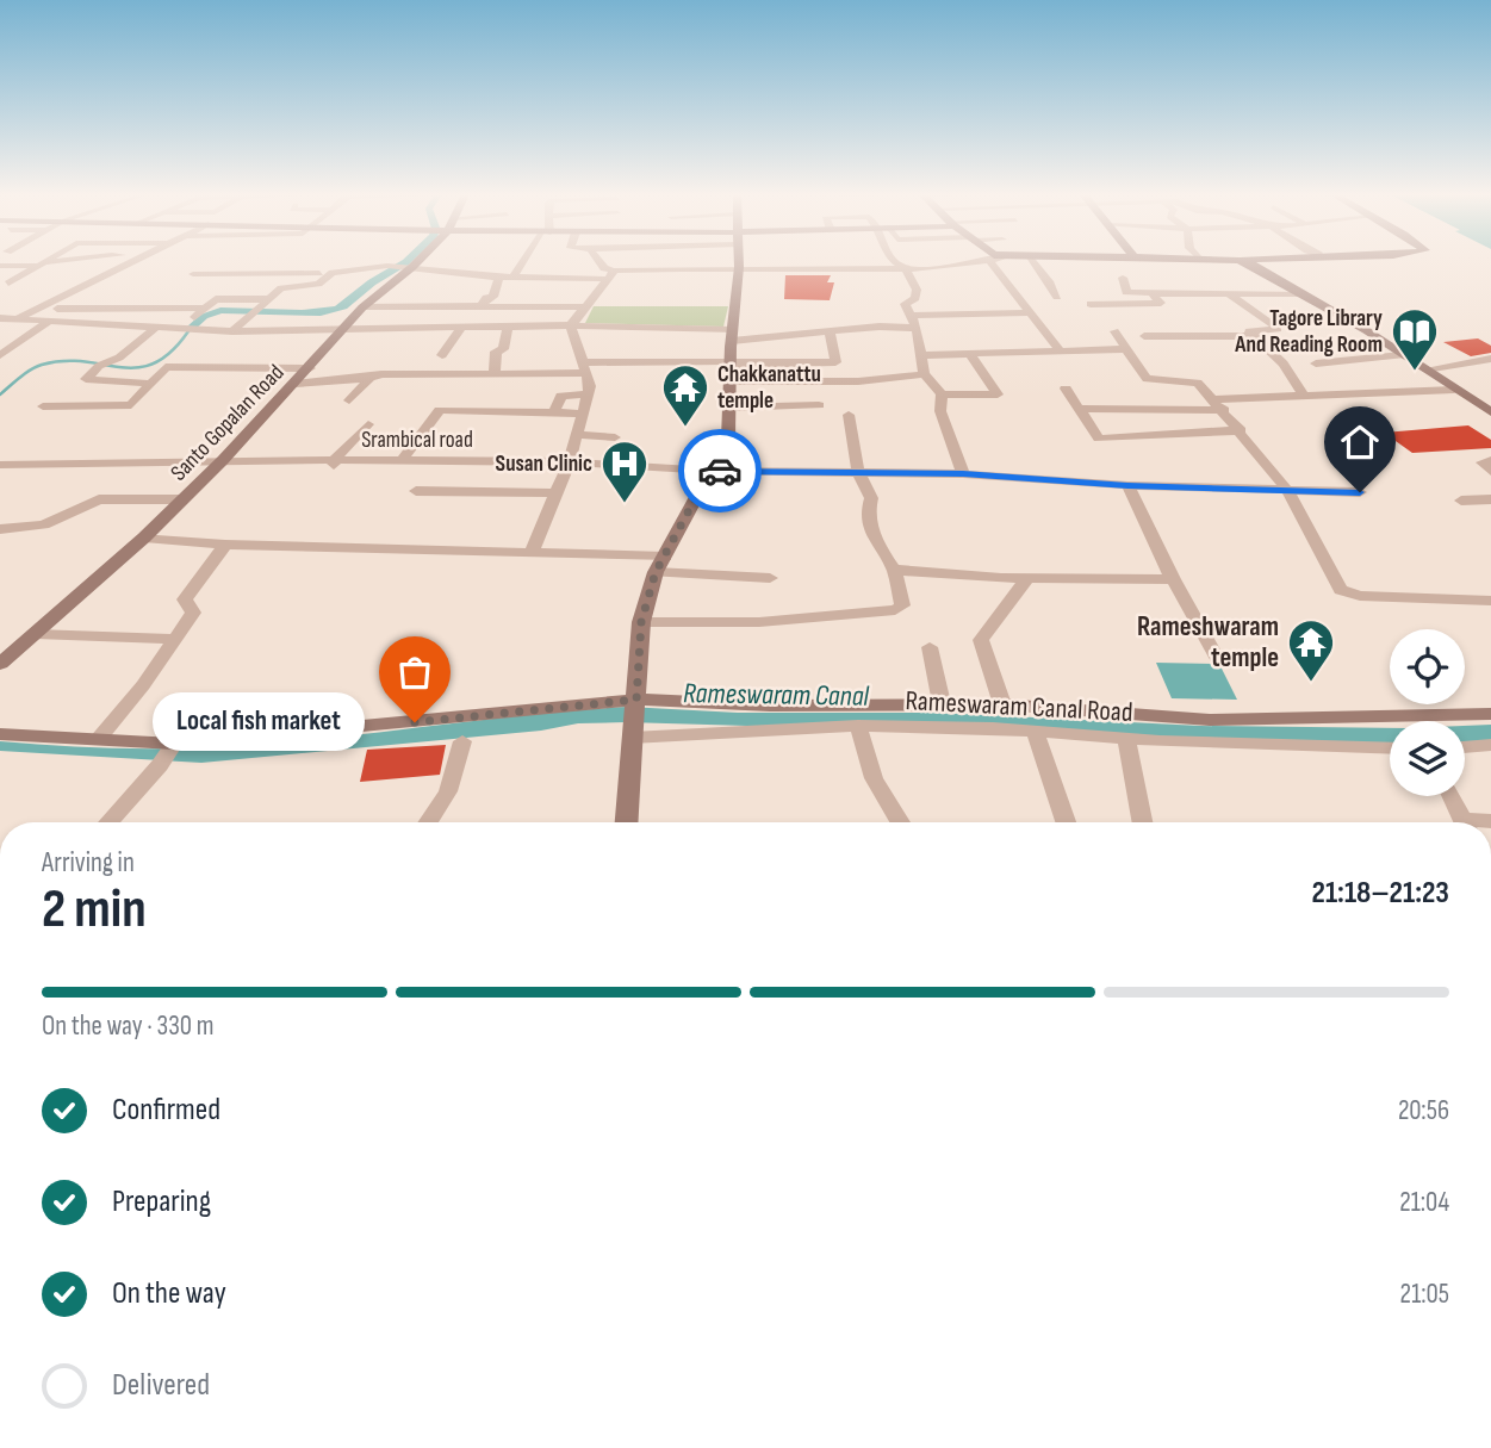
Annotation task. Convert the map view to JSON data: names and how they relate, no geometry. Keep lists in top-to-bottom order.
{
  "streets": {
    "street": ["Santo Gopalan Road", "Srambical road", "Rameswaram Canal Road"]
  },
  "crossings": [
    ["Santo Gopalan Road", "Srambical road"]
  ],
  "water": ["Rameswaram Canal"],
  "places": {
    "library": ["Tagore Library And Reading Room"],
    "temple": ["Chakkanattu temple", "Rameshwaram temple"],
    "hospital": ["Susan Clinic"],
    "other": ["Local fish market"]
  },
  "page": {
    "bubble": "Local fish market",
    "heading": ["2 min", "Arriving in", "21:18–21:23"],
    "bar": "On the way · 330 m",
    "list": [
      ["Confirmed", "20:56"],
      ["Preparing", "21:04"],
      ["On the way", "21:05"],
      "Delivered"
    ]
  }
}
